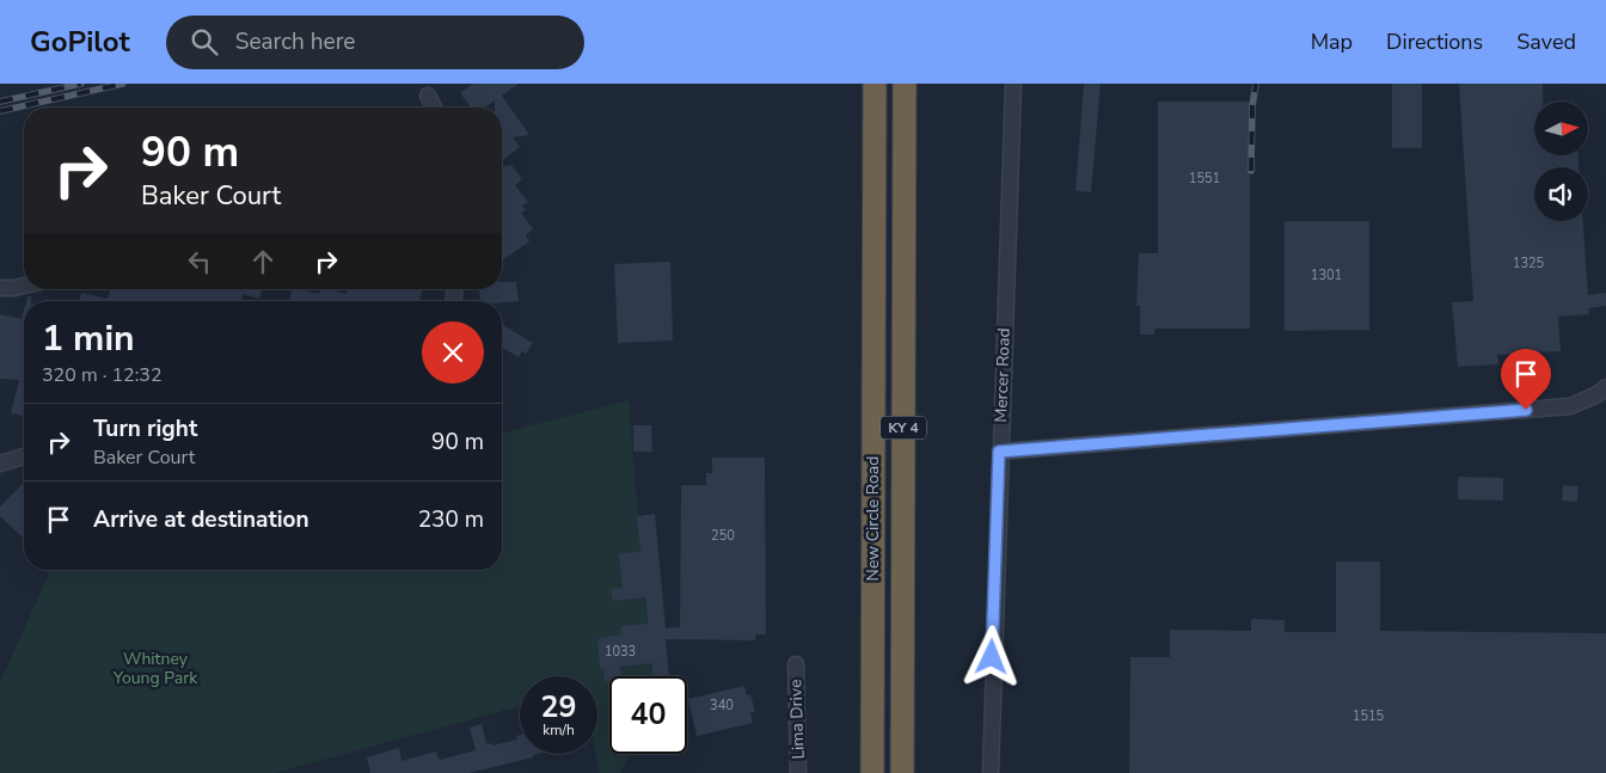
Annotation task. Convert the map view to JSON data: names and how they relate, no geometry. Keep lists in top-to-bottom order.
{
  "streets": {
    "highway": ["KY 4", "New Circle Road"],
    "street": ["Mercer Road", "Lima Drive"]
  },
  "parks": ["Whitney Young Park"],
  "house_numbers": [
    "1551",
    "1325",
    "1301",
    "250",
    "1033",
    "340",
    "1515"
  ],
  "north": "right",
  "page": {
    "header": "GoPilot",
    "search": "Search here",
    "nav": ["Map", "Directions", "Saved"],
    "turn": ["90 m", "Baker Court"],
    "heading": ["1 min", "320 m · 12:32"],
    "list": [
      {
        "name": "Turn right",
        "note": "Baker Court",
        "value": "90 m"
      },
      {
        "name": "Arrive at destination",
        "value": "230 m"
      }
    ],
    "speed": "29 km/h",
    "limit": "40"
  }
}
